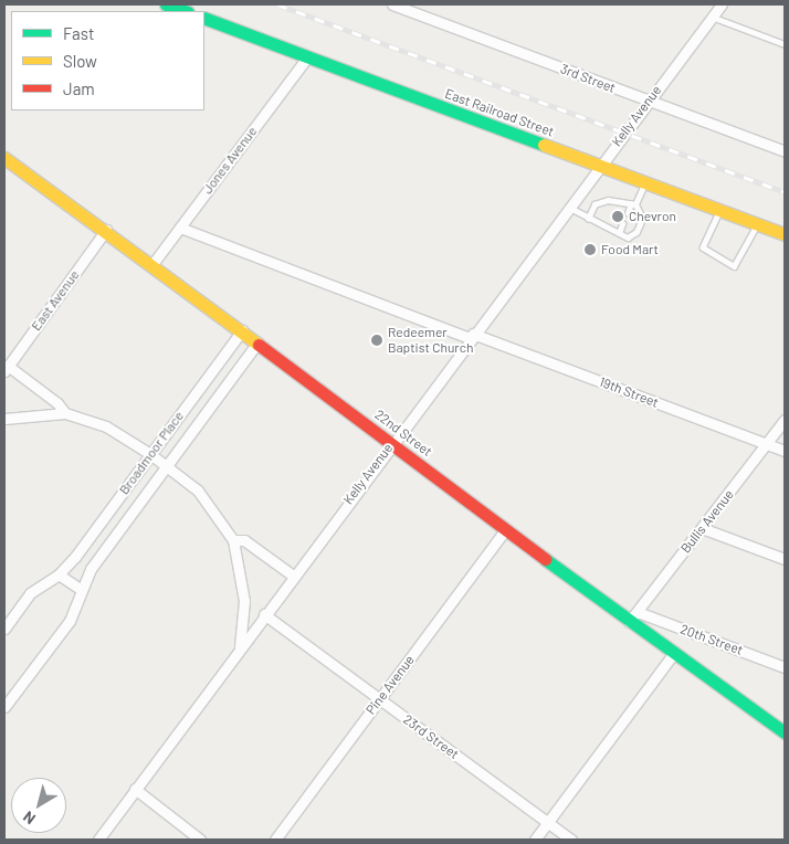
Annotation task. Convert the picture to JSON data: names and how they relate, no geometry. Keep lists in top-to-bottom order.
{
  "streets": {
    "street": [
      "3rd Street",
      "East Railroad Street",
      "Kelly Avenue",
      "Jones Avenue",
      "East Avenue",
      "19th Street",
      "22nd Street",
      "Broadmoor Place",
      "Bullis Avenue",
      "20th Street",
      "Pine Avenue",
      "23rd Street"
    ]
  },
  "crossings": [
    ["3rd Street", "Kelly Avenue"],
    ["East Railroad Street", "Kelly Avenue"],
    ["East Railroad Street", "Jones Avenue"],
    ["Kelly Avenue", "19th Street"],
    ["Kelly Avenue", "22nd Street"],
    ["Kelly Avenue", "23rd Street"],
    ["Jones Avenue", "19th Street"],
    ["Jones Avenue", "22nd Street"],
    ["East Avenue", "22nd Street"],
    ["19th Street", "Bullis Avenue"],
    ["22nd Street", "Broadmoor Place"],
    ["22nd Street", "Bullis Avenue"],
    ["22nd Street", "Pine Avenue"],
    ["Bullis Avenue", "20th Street"],
    ["Pine Avenue", "23rd Street"]
  ],
  "places": ["Chevron", "Food Mart", "Redeemer Baptist Church"],
  "legend": ["Fast", "Slow", "Jam"],
  "north": "bottom left"
}
